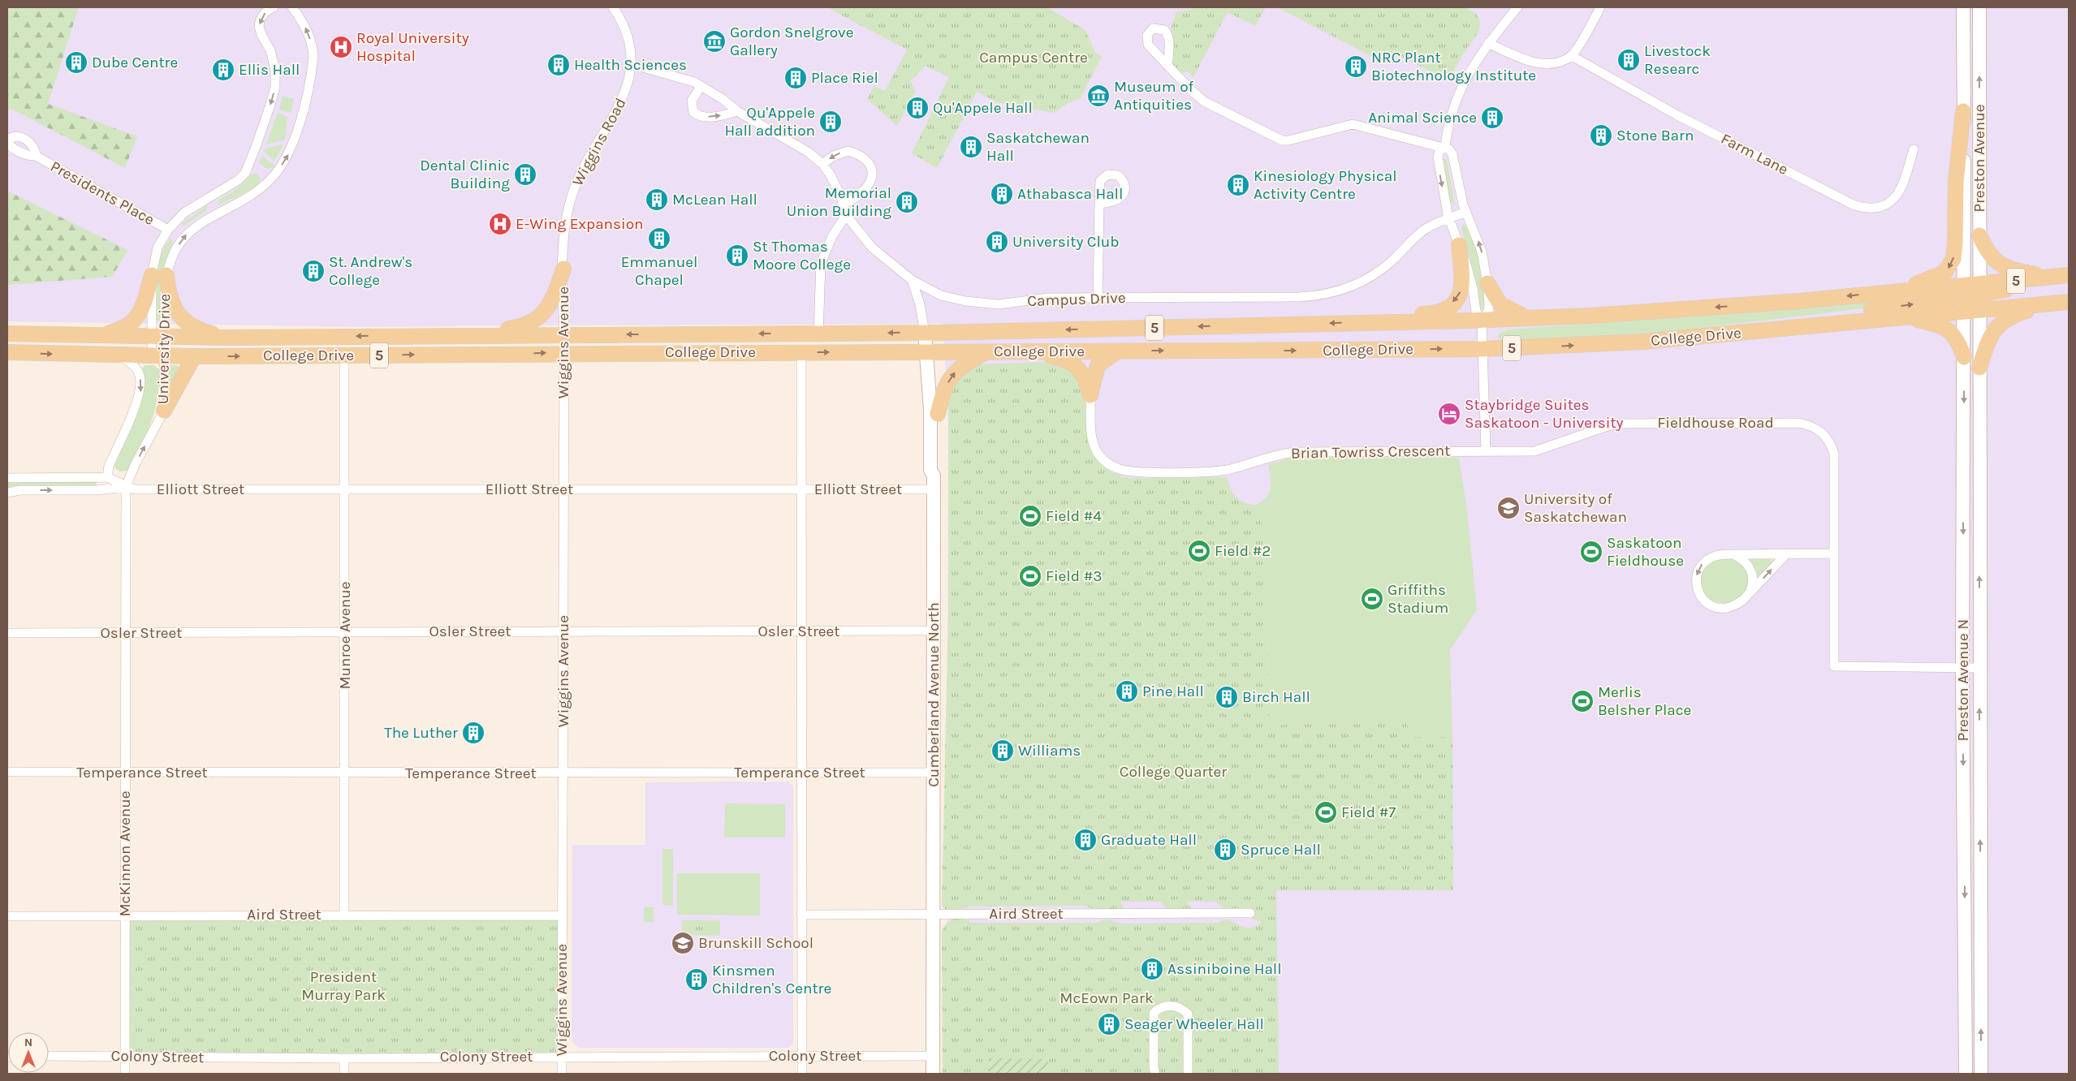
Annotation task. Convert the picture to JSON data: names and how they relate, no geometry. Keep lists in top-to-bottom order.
{
  "streets": {
    "main road": [
      "Preston Avenue",
      "5",
      "College Drive",
      "Preston Avenue N",
      "Cumberland Avenue North"
    ],
    "street": [
      "Wiggins Road",
      "Farm Lane",
      "Presidents Place",
      "Campus Drive",
      "Wiggins Avenue",
      "University Drive",
      "Fieldhouse Road",
      "Brian Towriss Crescent",
      "Elliott Street",
      "Osler Street",
      "Munroe Avenue",
      "Temperance Street",
      "McKinnon Avenue",
      "Aird Street",
      "Colony Street"
    ]
  },
  "crossings": [
    ["Wiggins Road", "Campus Drive"],
    ["Wiggins Road", "Wiggins Avenue"],
    ["Preston Avenue", "College Drive"],
    ["Preston Avenue", "Preston Avenue N"],
    ["College Drive", "Wiggins Avenue"],
    ["College Drive", "University Drive"],
    ["College Drive", "Munroe Avenue"],
    ["College Drive", "Preston Avenue N"],
    ["College Drive", "Cumberland Avenue North"],
    ["Wiggins Avenue", "Elliott Street"],
    ["Wiggins Avenue", "Osler Street"],
    ["Wiggins Avenue", "Temperance Street"],
    ["Wiggins Avenue", "Aird Street"],
    ["Wiggins Avenue", "Colony Street"],
    ["University Drive", "Elliott Street"],
    ["University Drive", "McKinnon Avenue"],
    ["Fieldhouse Road", "Brian Towriss Crescent"],
    ["Fieldhouse Road", "Preston Avenue N"],
    ["Elliott Street", "Munroe Avenue"],
    ["Elliott Street", "Cumberland Avenue North"],
    ["Elliott Street", "McKinnon Avenue"],
    ["Osler Street", "Munroe Avenue"],
    ["Osler Street", "Cumberland Avenue North"],
    ["Osler Street", "McKinnon Avenue"],
    ["Munroe Avenue", "Temperance Street"],
    ["Munroe Avenue", "Aird Street"],
    ["Cumberland Avenue North", "Temperance Street"],
    ["Cumberland Avenue North", "Aird Street"],
    ["Cumberland Avenue North", "Colony Street"],
    ["Temperance Street", "McKinnon Avenue"],
    ["McKinnon Avenue", "Aird Street"],
    ["McKinnon Avenue", "Colony Street"]
  ],
  "parks": [
    "Campus Centre",
    "College Quarter",
    "President Murray Park",
    "McEown Park"
  ],
  "places": {
    "museum": ["Gordon Snelgrove Gallery", "Museum of Antiquities"],
    "hospital": ["Royal University Hospital", "E-Wing Expansion"],
    "building": [
      "Livestock Researc",
      "Dube Centre",
      "Health Sciences",
      "NRC Plant Biotechnology Institute",
      "Ellis Hall",
      "Place Riel",
      "Qu'Appele Hall",
      "Animal Science",
      "Qu'Appele Hall addition",
      "Stone Barn",
      "Saskatchewan Hall",
      "Dental Clinic Building",
      "Kinesiology Physical Activity Centre",
      "Athabasca Hall",
      "McLean Hall",
      "Memorial Union Building",
      "Emmanuel Chapel",
      "University Club",
      "St Thomas Moore College",
      "St. Andrew's College",
      "Pine Hall",
      "Birch Hall",
      "The Luther",
      "Williams",
      "Graduate Hall",
      "Spruce Hall",
      "Assiniboine Hall",
      "Kinsmen Children's Centre",
      "Seager Wheeler Hall"
    ],
    "hotel": ["Staybridge Suites Saskatoon - University"],
    "school or university": ["University of Saskatchewan", "Brunskill School"],
    "sports": [
      "Field #4",
      "Field #2",
      "Saskatoon Fieldhouse",
      "Field #3",
      "Griffiths Stadium",
      "Merlis Belsher Place",
      "Field #7"
    ]
  },
  "north": "top"
}
